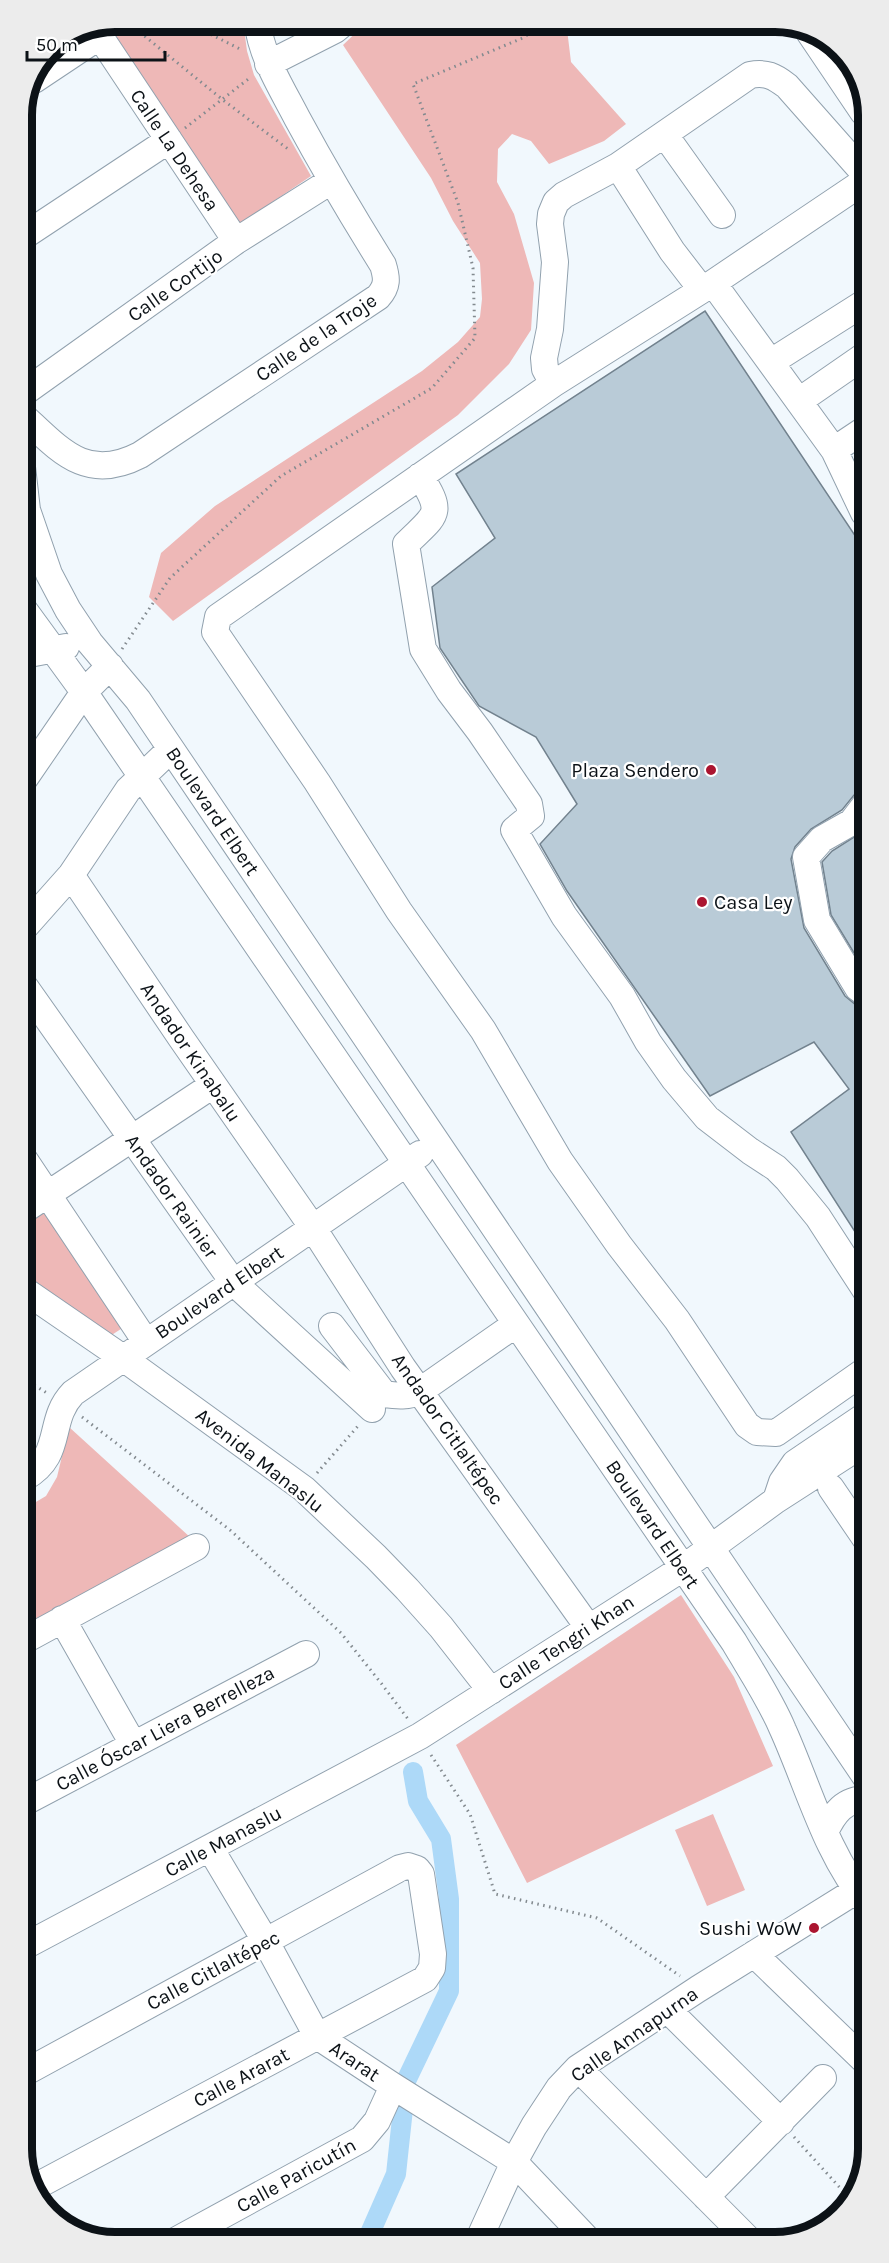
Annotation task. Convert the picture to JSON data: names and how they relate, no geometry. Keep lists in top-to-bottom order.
{
  "streets": {
    "street": [
      "Calle La Dehesa",
      "Calle Cortijo",
      "Calle de la Troje",
      "Boulevard Elbert",
      "Andador Kinabalu",
      "Andador Rainier",
      "Andador Citlaltépec",
      "Avenida Manaslu",
      "Calle Tengri Khan",
      "Calle Óscar Liera Berrelleza",
      "Calle Manaslu",
      "Calle Citlaltépec",
      "Calle Annapurna",
      "Ararat",
      "Calle Ararat",
      "Calle Paricutín"
    ]
  },
  "crossings": [
    ["Calle La Dehesa", "Calle Cortijo"],
    ["Calle Cortijo", "Calle de la Troje"],
    ["Boulevard Elbert", "Andador Kinabalu"],
    ["Boulevard Elbert", "Andador Rainier"],
    ["Boulevard Elbert", "Andador Citlaltépec"],
    ["Boulevard Elbert", "Avenida Manaslu"],
    ["Boulevard Elbert", "Calle Tengri Khan"],
    ["Andador Kinabalu", "Andador Citlaltépec"],
    ["Andador Citlaltépec", "Calle Tengri Khan"],
    ["Avenida Manaslu", "Calle Tengri Khan"],
    ["Calle Tengri Khan", "Calle Manaslu"],
    ["Calle Citlaltépec", "Calle Ararat"],
    ["Calle Annapurna", "Ararat"],
    ["Ararat", "Calle Ararat"],
    ["Ararat", "Calle Paricutín"]
  ],
  "places": ["Plaza Sendero", "Casa Ley", "Sushi WoW"],
  "scale_bar": "50 m"
}
